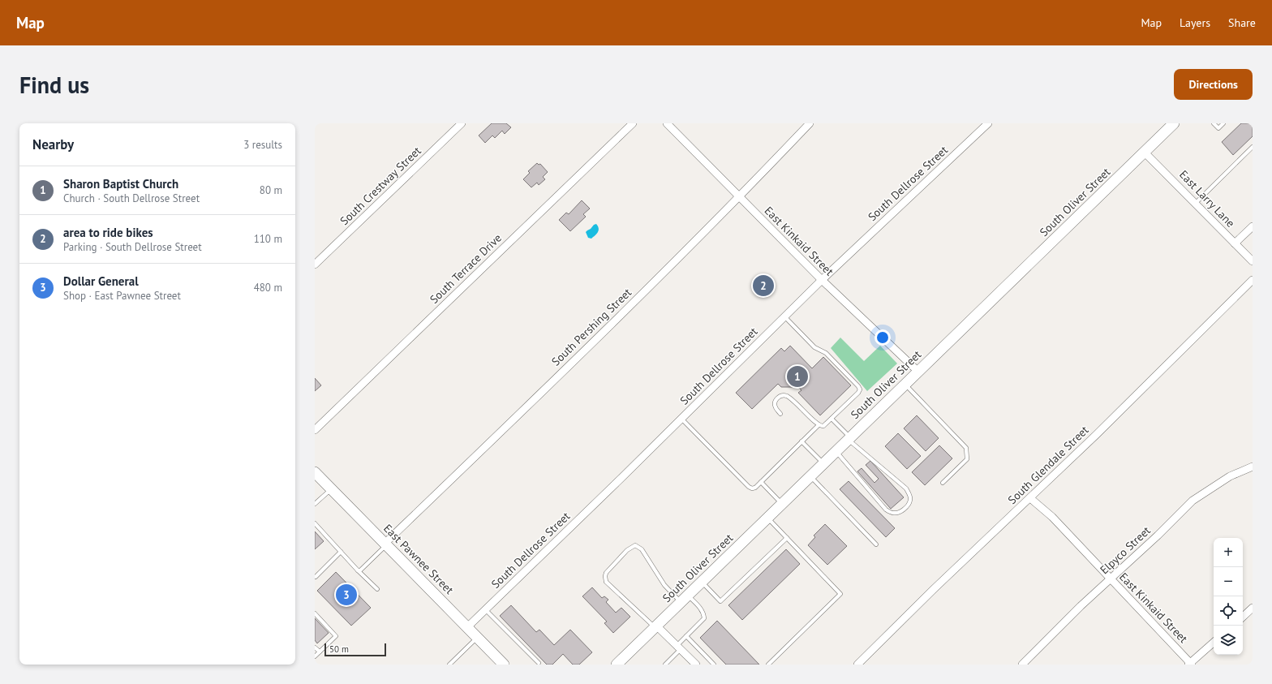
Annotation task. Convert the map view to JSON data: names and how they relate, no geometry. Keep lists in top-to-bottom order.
{
  "streets": {
    "main road": ["South Oliver Street", "East Pawnee Street"],
    "street": [
      "South Dellrose Street",
      "South Crestway Street",
      "East Larry Lane",
      "East Kinkaid Street",
      "South Terrace Drive",
      "South Pershing Street",
      "South Glendale Street",
      "Elpyco Street"
    ]
  },
  "crossings": [
    ["South Dellrose Street", "East Kinkaid Street"],
    ["South Dellrose Street", "East Pawnee Street"],
    ["East Larry Lane", "South Oliver Street"],
    ["South Oliver Street", "East Kinkaid Street"],
    ["East Kinkaid Street", "South Pershing Street"],
    ["East Kinkaid Street", "South Glendale Street"],
    ["East Kinkaid Street", "Elpyco Street"],
    ["South Pershing Street", "East Pawnee Street"]
  ],
  "scale_bar": "50 m",
  "page": {
    "header": "Map",
    "nav": ["Map", "Layers", "Share"],
    "buttons": "Directions",
    "title": "Find us",
    "heading": ["Nearby", "3 results"],
    "list": [
      {
        "mark": "1",
        "name": "Sharon Baptist Church",
        "note": "Church · South Dellrose Street",
        "value": "80 m"
      },
      {
        "mark": "2",
        "name": "area to ride bikes",
        "note": "Parking · South Dellrose Street",
        "value": "110 m"
      },
      {
        "mark": "3",
        "name": "Dollar General",
        "note": "Shop · East Pawnee Street",
        "value": "480 m"
      }
    ],
    "pins": ["2", "1", "3"],
    "map_buttons": ["+", "−"],
    "scale": "50 m"
  }
}
